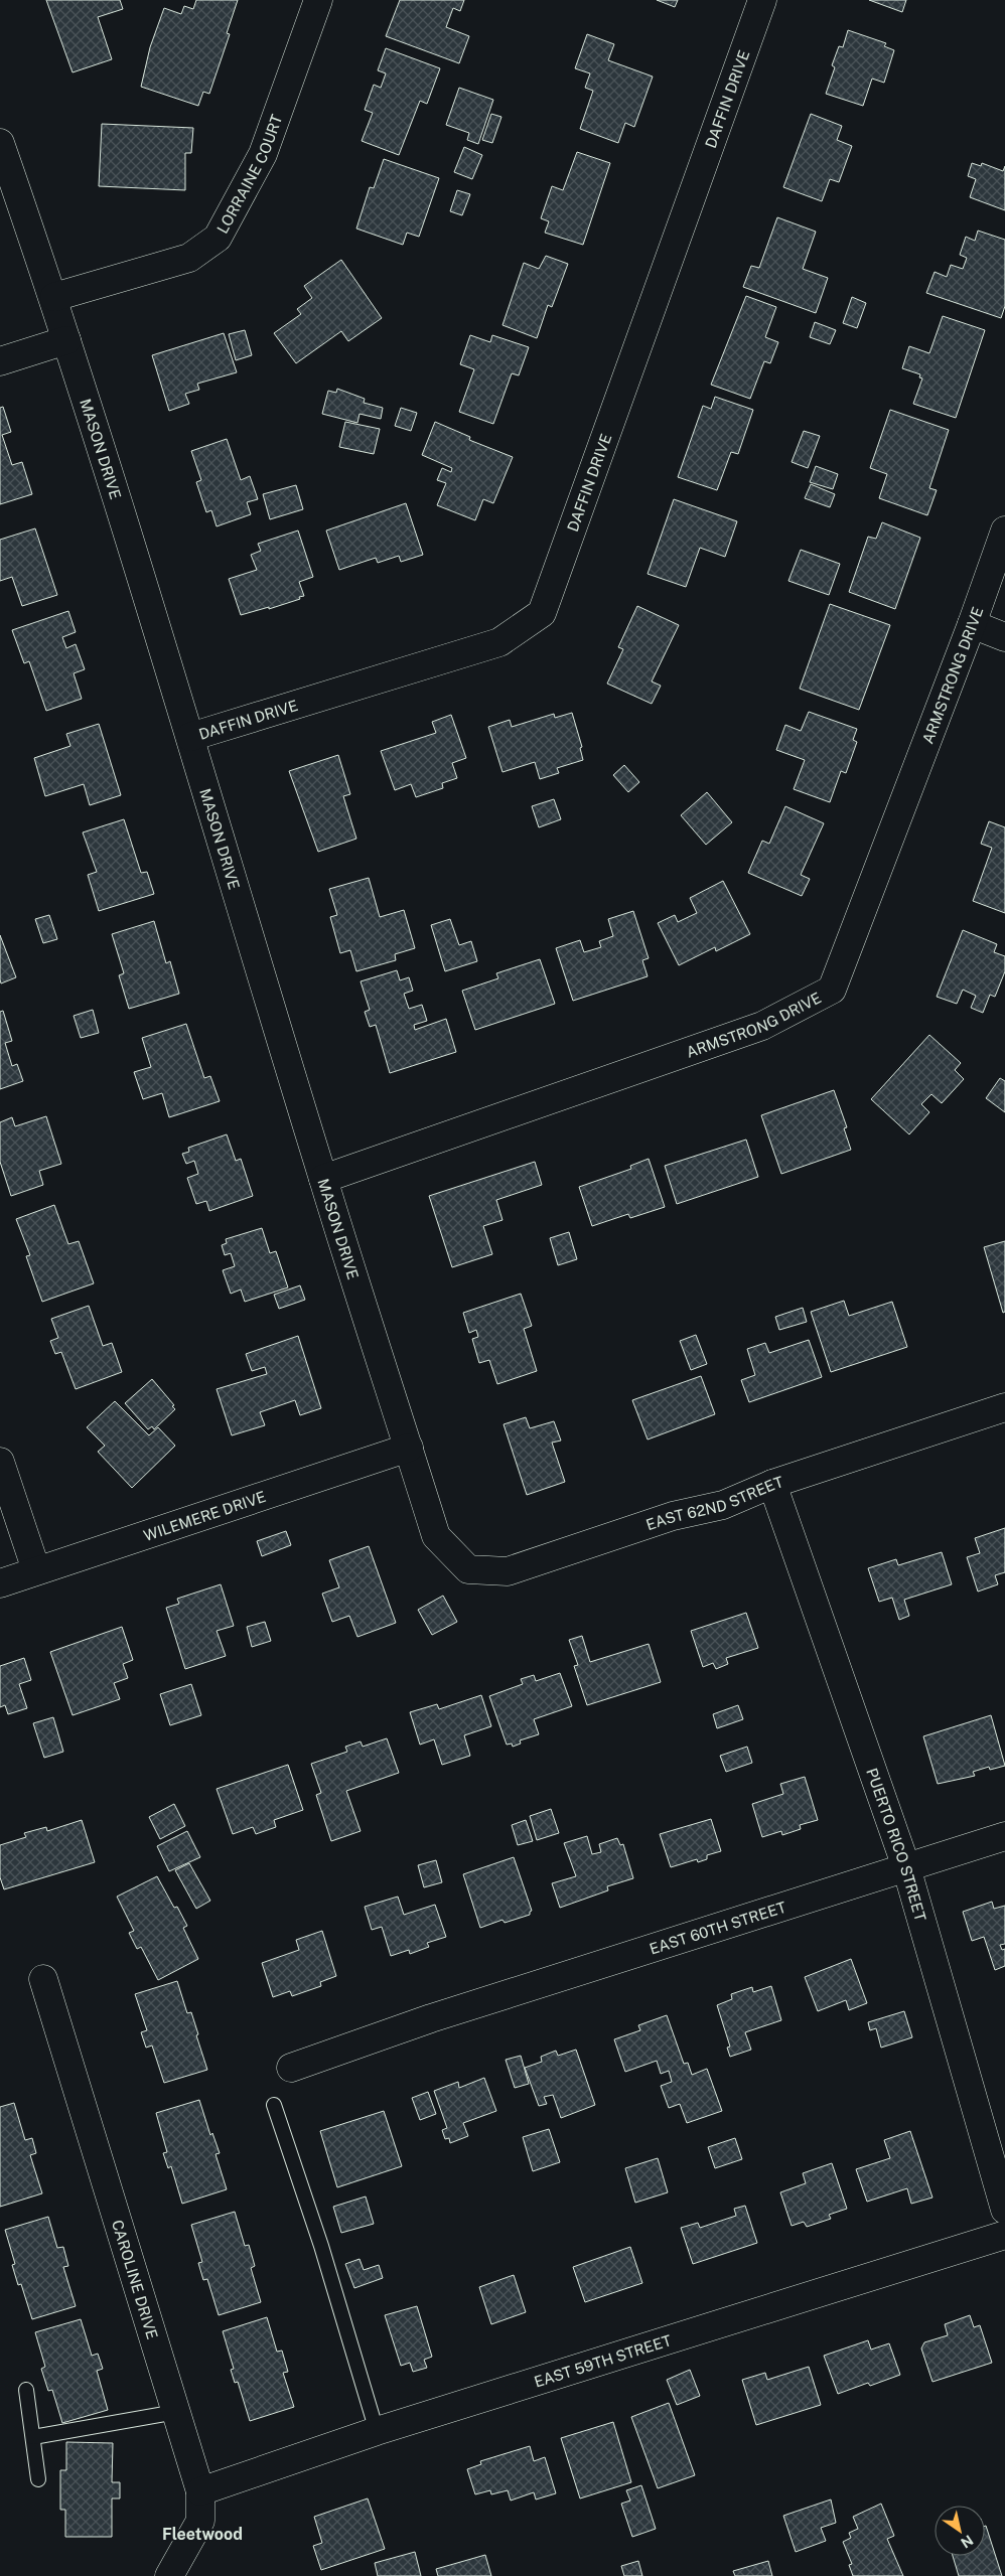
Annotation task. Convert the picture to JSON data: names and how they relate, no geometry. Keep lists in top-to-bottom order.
{
  "streets": {
    "street": [
      "DAFFIN DRIVE",
      "LORRAINE COURT",
      "MASON DRIVE",
      "ARMSTRONG DRIVE",
      "EAST 62ND STREET",
      "WILEMERE DRIVE",
      "PUERTO RICO STREET",
      "EAST 60TH STREET",
      "CAROLINE DRIVE",
      "EAST 59TH STREET"
    ]
  },
  "crossings": [
    ["DAFFIN DRIVE", "MASON DRIVE"],
    ["LORRAINE COURT", "MASON DRIVE"],
    ["MASON DRIVE", "ARMSTRONG DRIVE"],
    ["MASON DRIVE", "EAST 62ND STREET"],
    ["MASON DRIVE", "WILEMERE DRIVE"],
    ["EAST 62ND STREET", "PUERTO RICO STREET"],
    ["PUERTO RICO STREET", "EAST 60TH STREET"],
    ["CAROLINE DRIVE", "EAST 59TH STREET"]
  ],
  "districts": ["Fleetwood"],
  "north": "bottom right"
}
